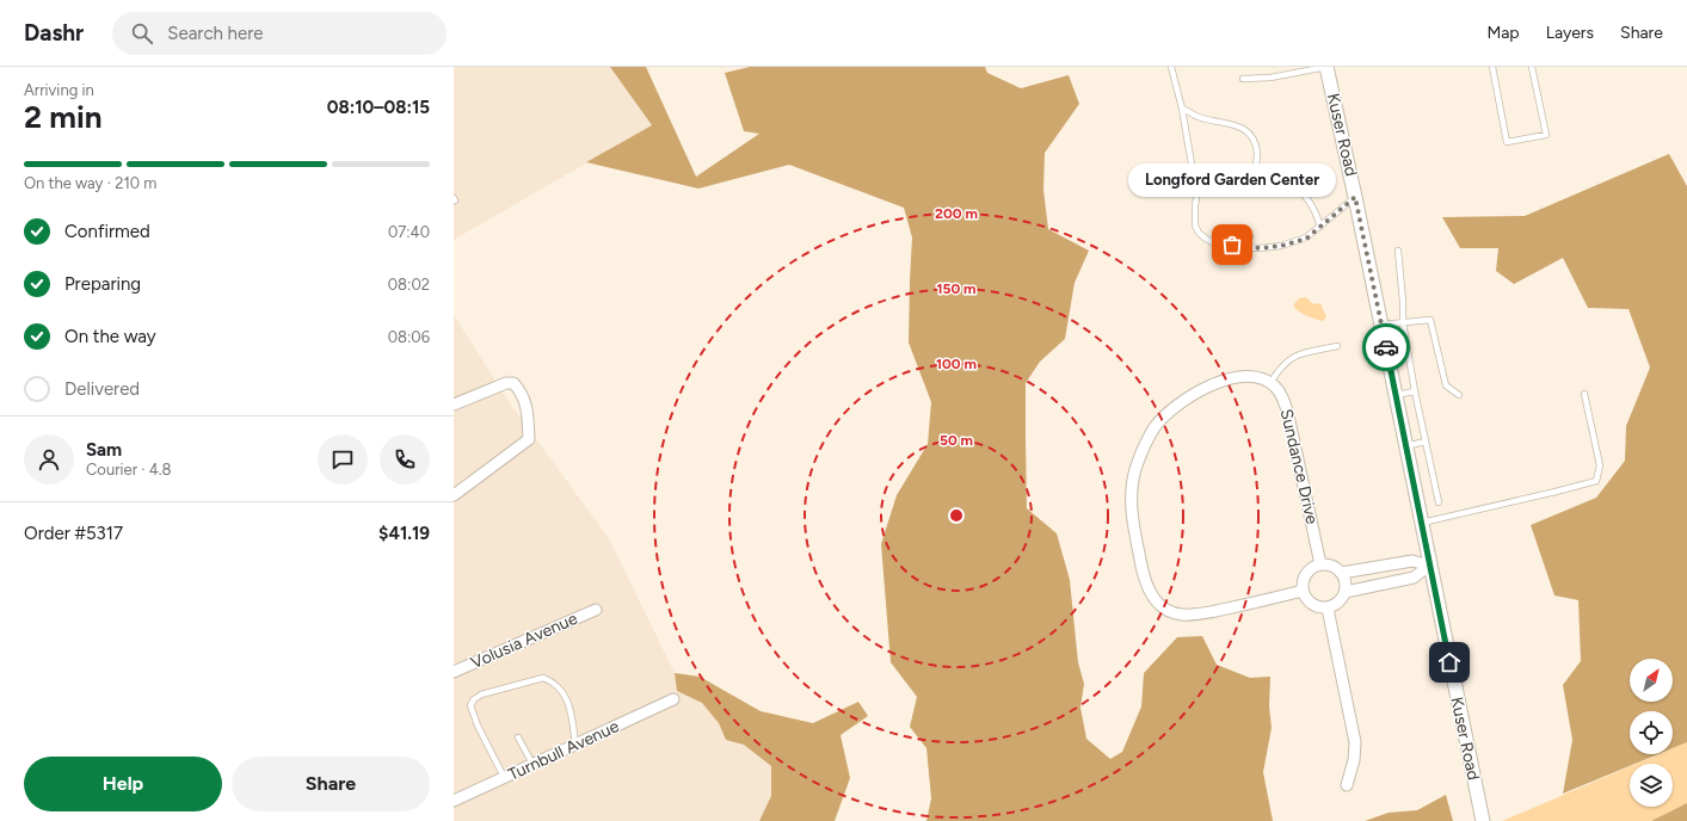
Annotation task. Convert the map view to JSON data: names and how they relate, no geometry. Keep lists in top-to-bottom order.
{
  "streets": {
    "street": [
      "Kuser Road",
      "Sundance Drive",
      "Volusia Avenue",
      "Turnbull Avenue"
    ]
  },
  "places": ["Longford Garden Center"],
  "north": "top right",
  "page": {
    "header": "Dashr",
    "search": "Search here",
    "nav": ["Map", "Layers", "Share"],
    "heading": ["2 min", "Arriving in", "08:10–08:15"],
    "panel": [
      "Sam",
      "Courier · 4.8",
      "Order #5317",
      "$41.19"
    ],
    "bar": "On the way · 210 m",
    "bubble": "Longford Garden Center",
    "list": [
      ["Confirmed", "07:40"],
      ["Preparing", "08:02"],
      ["On the way", "08:06"],
      "Delivered"
    ],
    "buttons": ["Help", "Share"]
  },
  "rings": [
    "200 m",
    "150 m",
    "100 m",
    "50 m"
  ]
}
